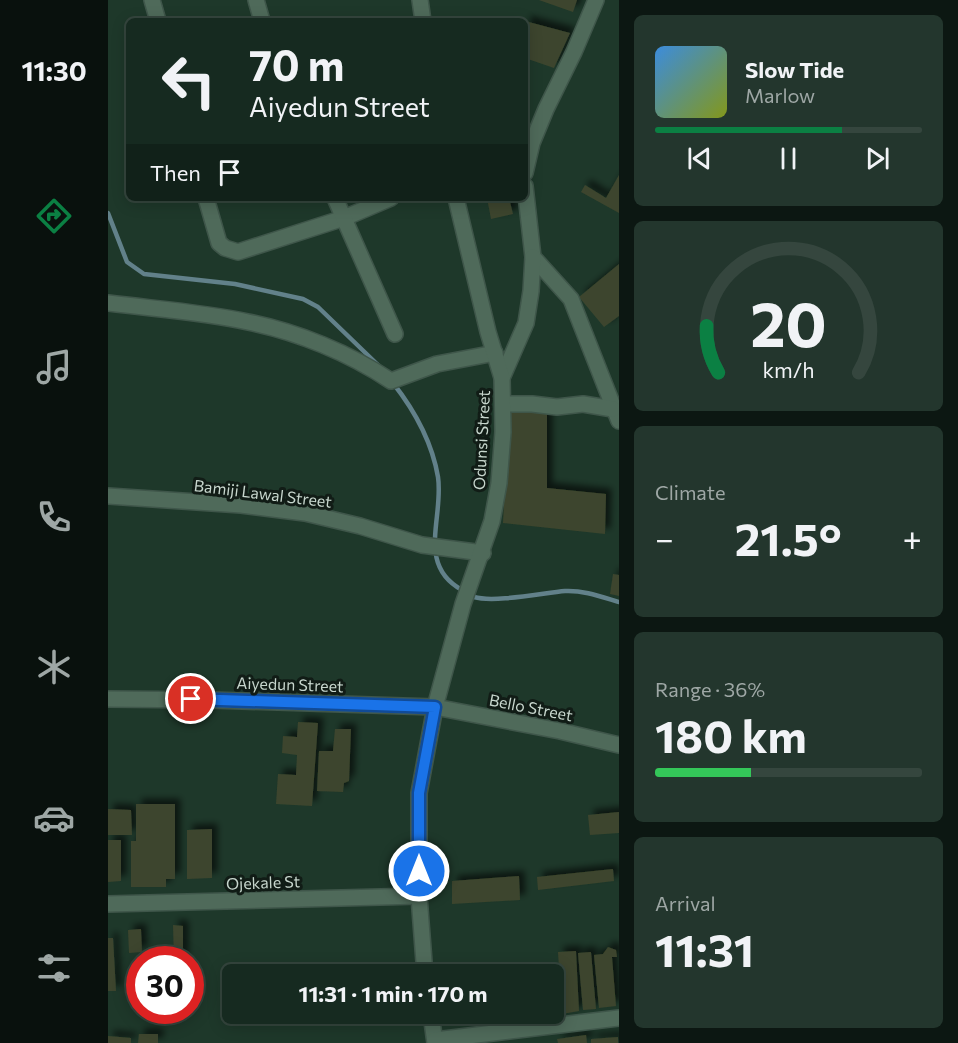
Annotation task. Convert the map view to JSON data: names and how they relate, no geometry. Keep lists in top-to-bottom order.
{
  "streets": {
    "street": [
      "Odunsi Street",
      "Bamiji Lawal Street",
      "Aiyedun Street",
      "Bello Street",
      "Ojekale St"
    ]
  },
  "crossings": [
    ["Odunsi Street", "Bamiji Lawal Street"],
    ["Odunsi Street", "Aiyedun Street"],
    ["Odunsi Street", "Bello Street"],
    ["Aiyedun Street", "Bello Street"]
  ],
  "page": {
    "tabs": "11:30",
    "turn": ["70 m", "Aiyedun Street"],
    "song": ["Slow Tide", "Marlow"],
    "then": "Then",
    "tile": [
      "Climate",
      ["Range · 36%", "180 km"],
      ["Arrival", "11:31"]
    ],
    "heat": ["−", "21.5°", "+"],
    "limit": "30",
    "trip": "11:31 · 1 min · 170 m",
    "gauge": ["20", "km/h"]
  }
}
